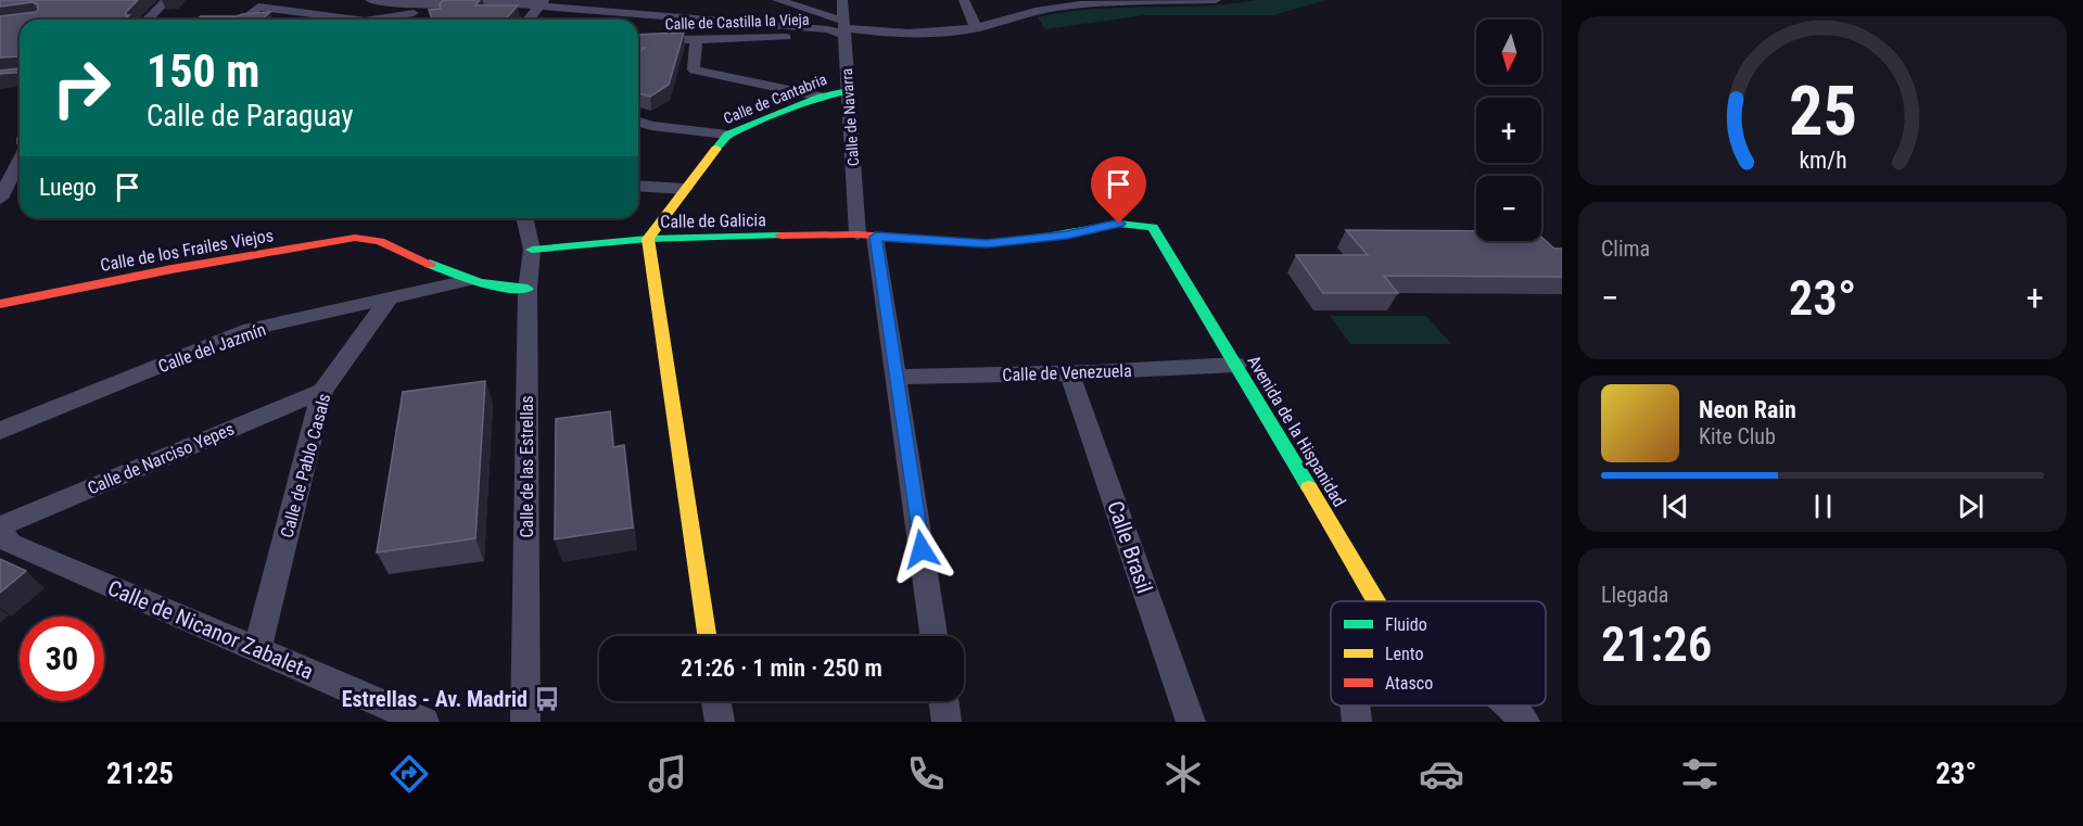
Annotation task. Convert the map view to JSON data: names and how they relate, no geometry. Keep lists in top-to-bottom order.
{
  "streets": {
    "street": [
      "Calle de Castilla la Vieja",
      "Calle de Cantabria",
      "Calle de Navarra",
      "Calle de Galicia",
      "Calle de los Frailes Viejos",
      "Calle del Jazmín",
      "Calle de Venezuela",
      "Avenida de la Hispanidad",
      "Calle de Narciso Yepes",
      "Calle de Pablo Casals",
      "Calle de las Estrellas",
      "Calle Brasil",
      "Calle de Nicanor Zabaleta"
    ]
  },
  "crossings": [
    ["Calle de Castilla la Vieja", "Calle de Navarra"],
    ["Calle de Cantabria", "Calle de Navarra"],
    ["Calle de Cantabria", "Calle de Galicia"],
    ["Calle de Navarra", "Calle de Galicia"],
    ["Calle de Navarra", "Calle de Venezuela"],
    ["Calle de Galicia", "Avenida de la Hispanidad"],
    ["Calle de Galicia", "Calle de las Estrellas"],
    ["Calle de los Frailes Viejos", "Calle del Jazmín"],
    ["Calle de los Frailes Viejos", "Calle de las Estrellas"],
    ["Calle del Jazmín", "Calle de Pablo Casals"],
    ["Calle de Venezuela", "Avenida de la Hispanidad"],
    ["Calle de Venezuela", "Calle Brasil"],
    ["Calle de Narciso Yepes", "Calle de Pablo Casals"],
    ["Calle de Pablo Casals", "Calle de Nicanor Zabaleta"]
  ],
  "places": {
    "bus stop": ["Estrellas - Av. Madrid"]
  },
  "legend": ["Fluido", "Lento", "Atasco"],
  "north": "bottom",
  "page": {
    "map_buttons": ["+", "−"],
    "turn": ["150 m", "Calle de Paraguay"],
    "then": "Luego",
    "tile": [
      "Clima",
      ["Llegada", "21:26"]
    ],
    "heat": ["−", "23°", "+"],
    "song": ["Neon Rain", "Kite Club"],
    "limit": "30",
    "trip": "21:26 · 1 min · 250 m",
    "tabs": ["21:25", "23°"],
    "gauge": ["25", "km/h"]
  }
}
